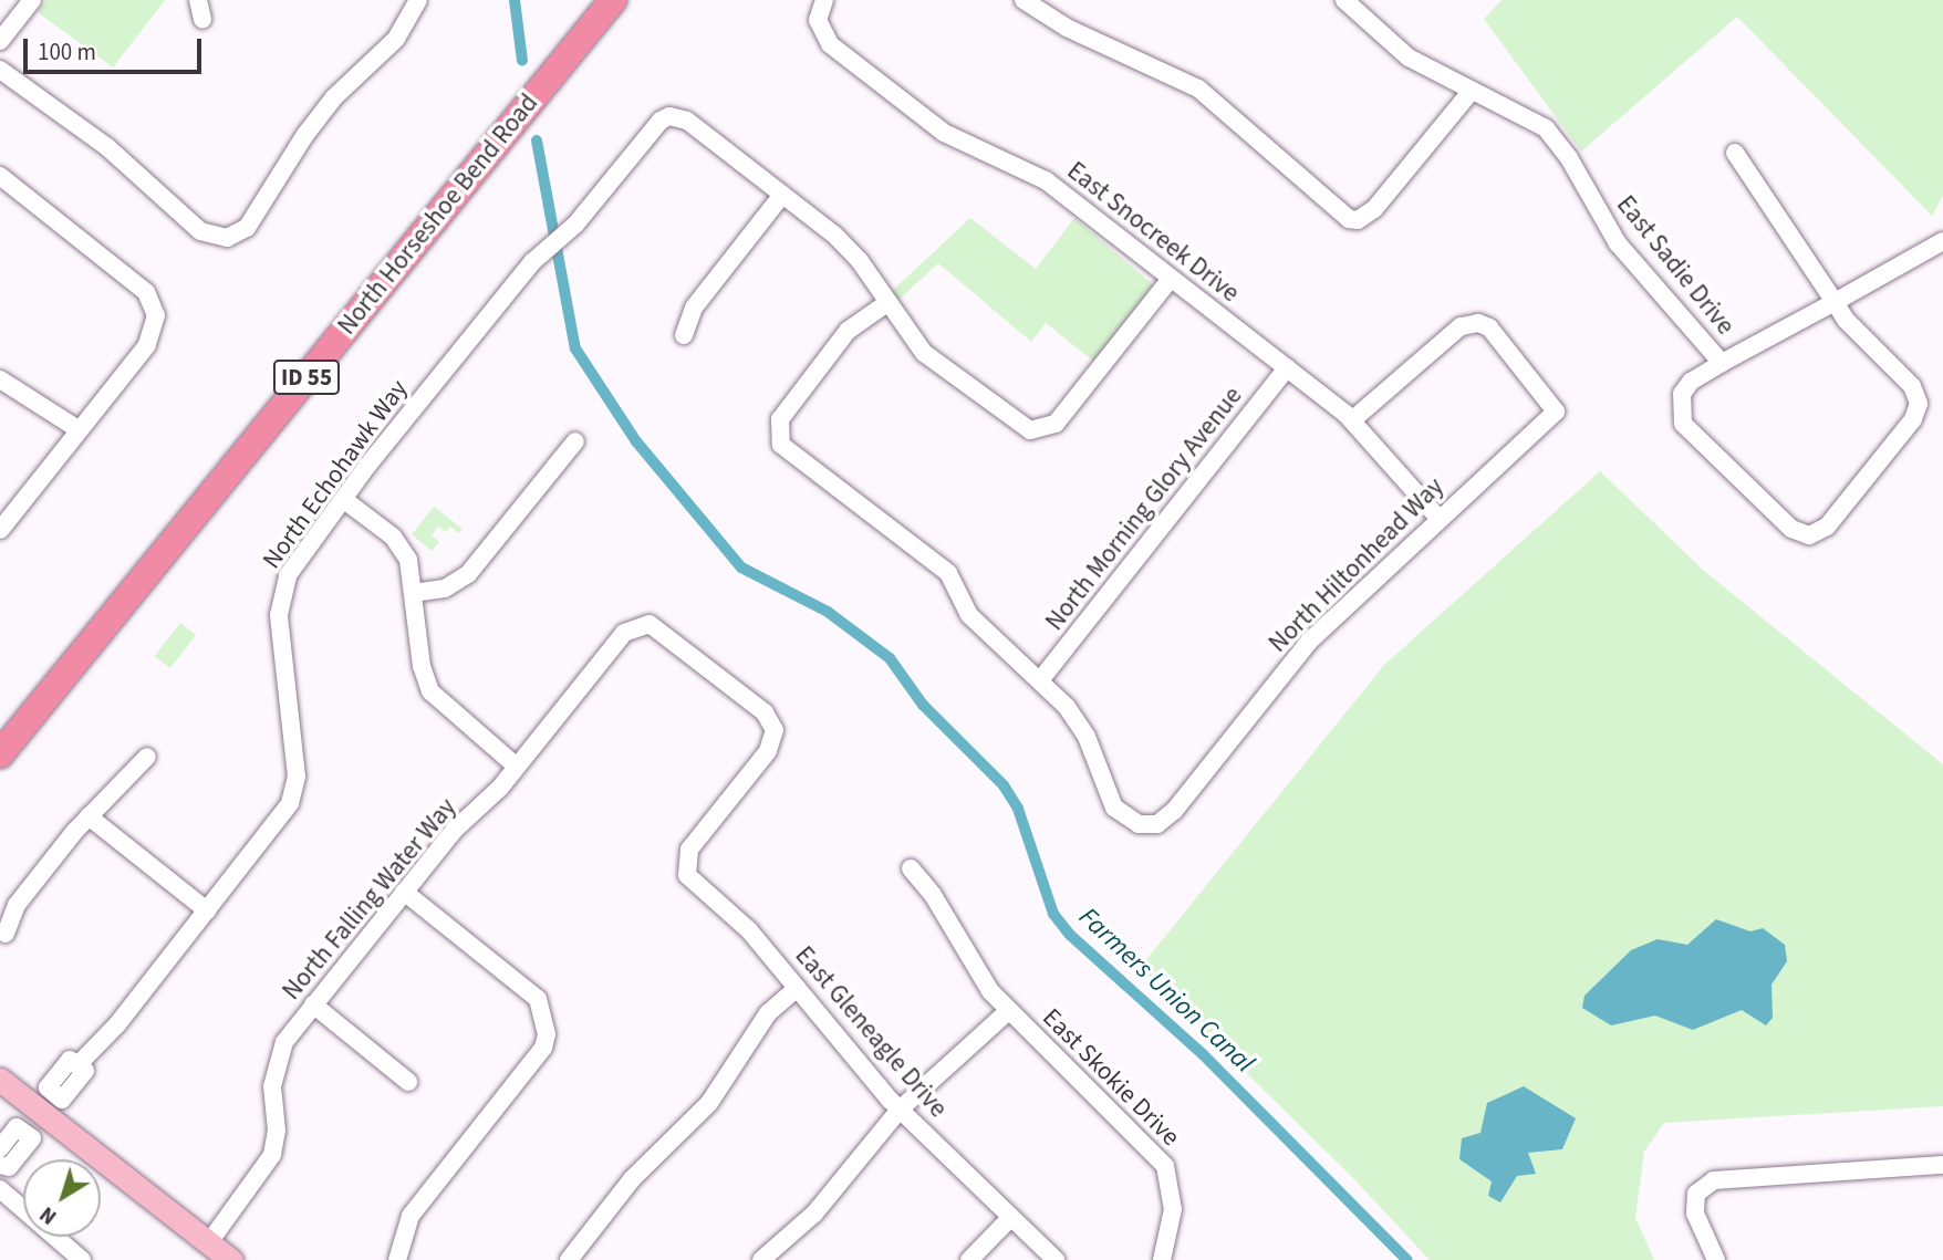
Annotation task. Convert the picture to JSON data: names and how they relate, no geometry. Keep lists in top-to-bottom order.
{
  "streets": {
    "highway": ["North Horseshoe Bend Road", "ID 55"],
    "street": [
      "East Snocreek Drive",
      "East Sadie Drive",
      "North Echohawk Way",
      "North Morning Glory Avenue",
      "North Hiltonhead Way",
      "North Falling Water Way",
      "East Gleneagle Drive",
      "East Skokie Drive"
    ]
  },
  "crossings": [
    ["East Snocreek Drive", "North Morning Glory Avenue"],
    ["East Snocreek Drive", "North Hiltonhead Way"],
    ["North Morning Glory Avenue", "North Hiltonhead Way"],
    ["North Falling Water Way", "East Gleneagle Drive"]
  ],
  "water": ["Farmers Union Canal"],
  "scale_bar": "100 m",
  "north": "bottom left"
}
